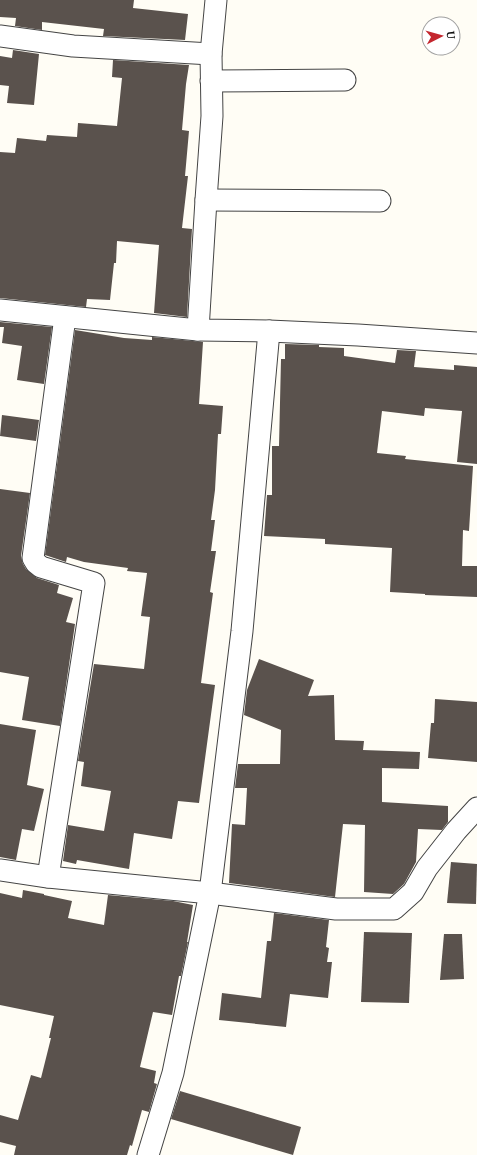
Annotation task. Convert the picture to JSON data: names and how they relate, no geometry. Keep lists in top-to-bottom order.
{
  "north": "right"
}
